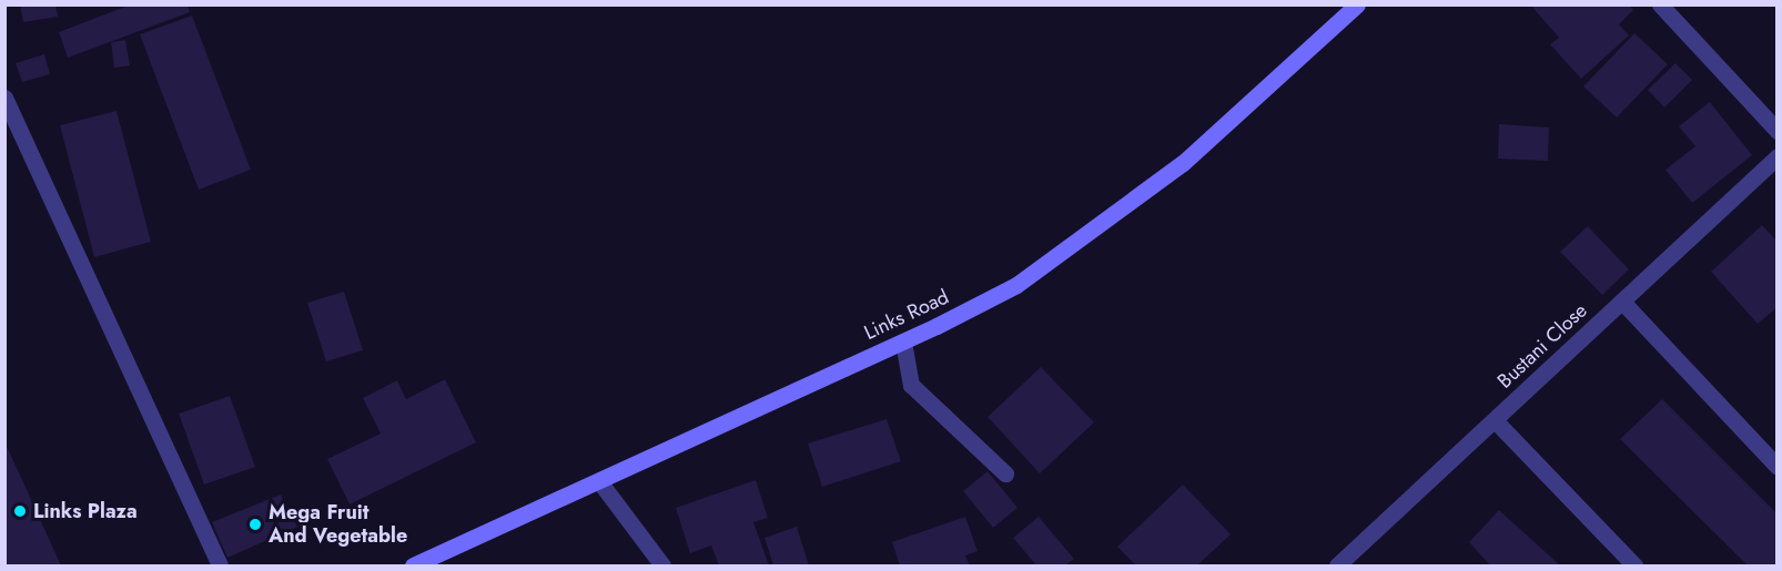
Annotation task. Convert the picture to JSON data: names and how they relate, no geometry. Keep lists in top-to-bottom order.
{
  "streets": {
    "main road": ["Links Road"],
    "street": ["Bustani Close"]
  },
  "places": ["Links Plaza", "Mega Fruit And Vegetable"]
}
